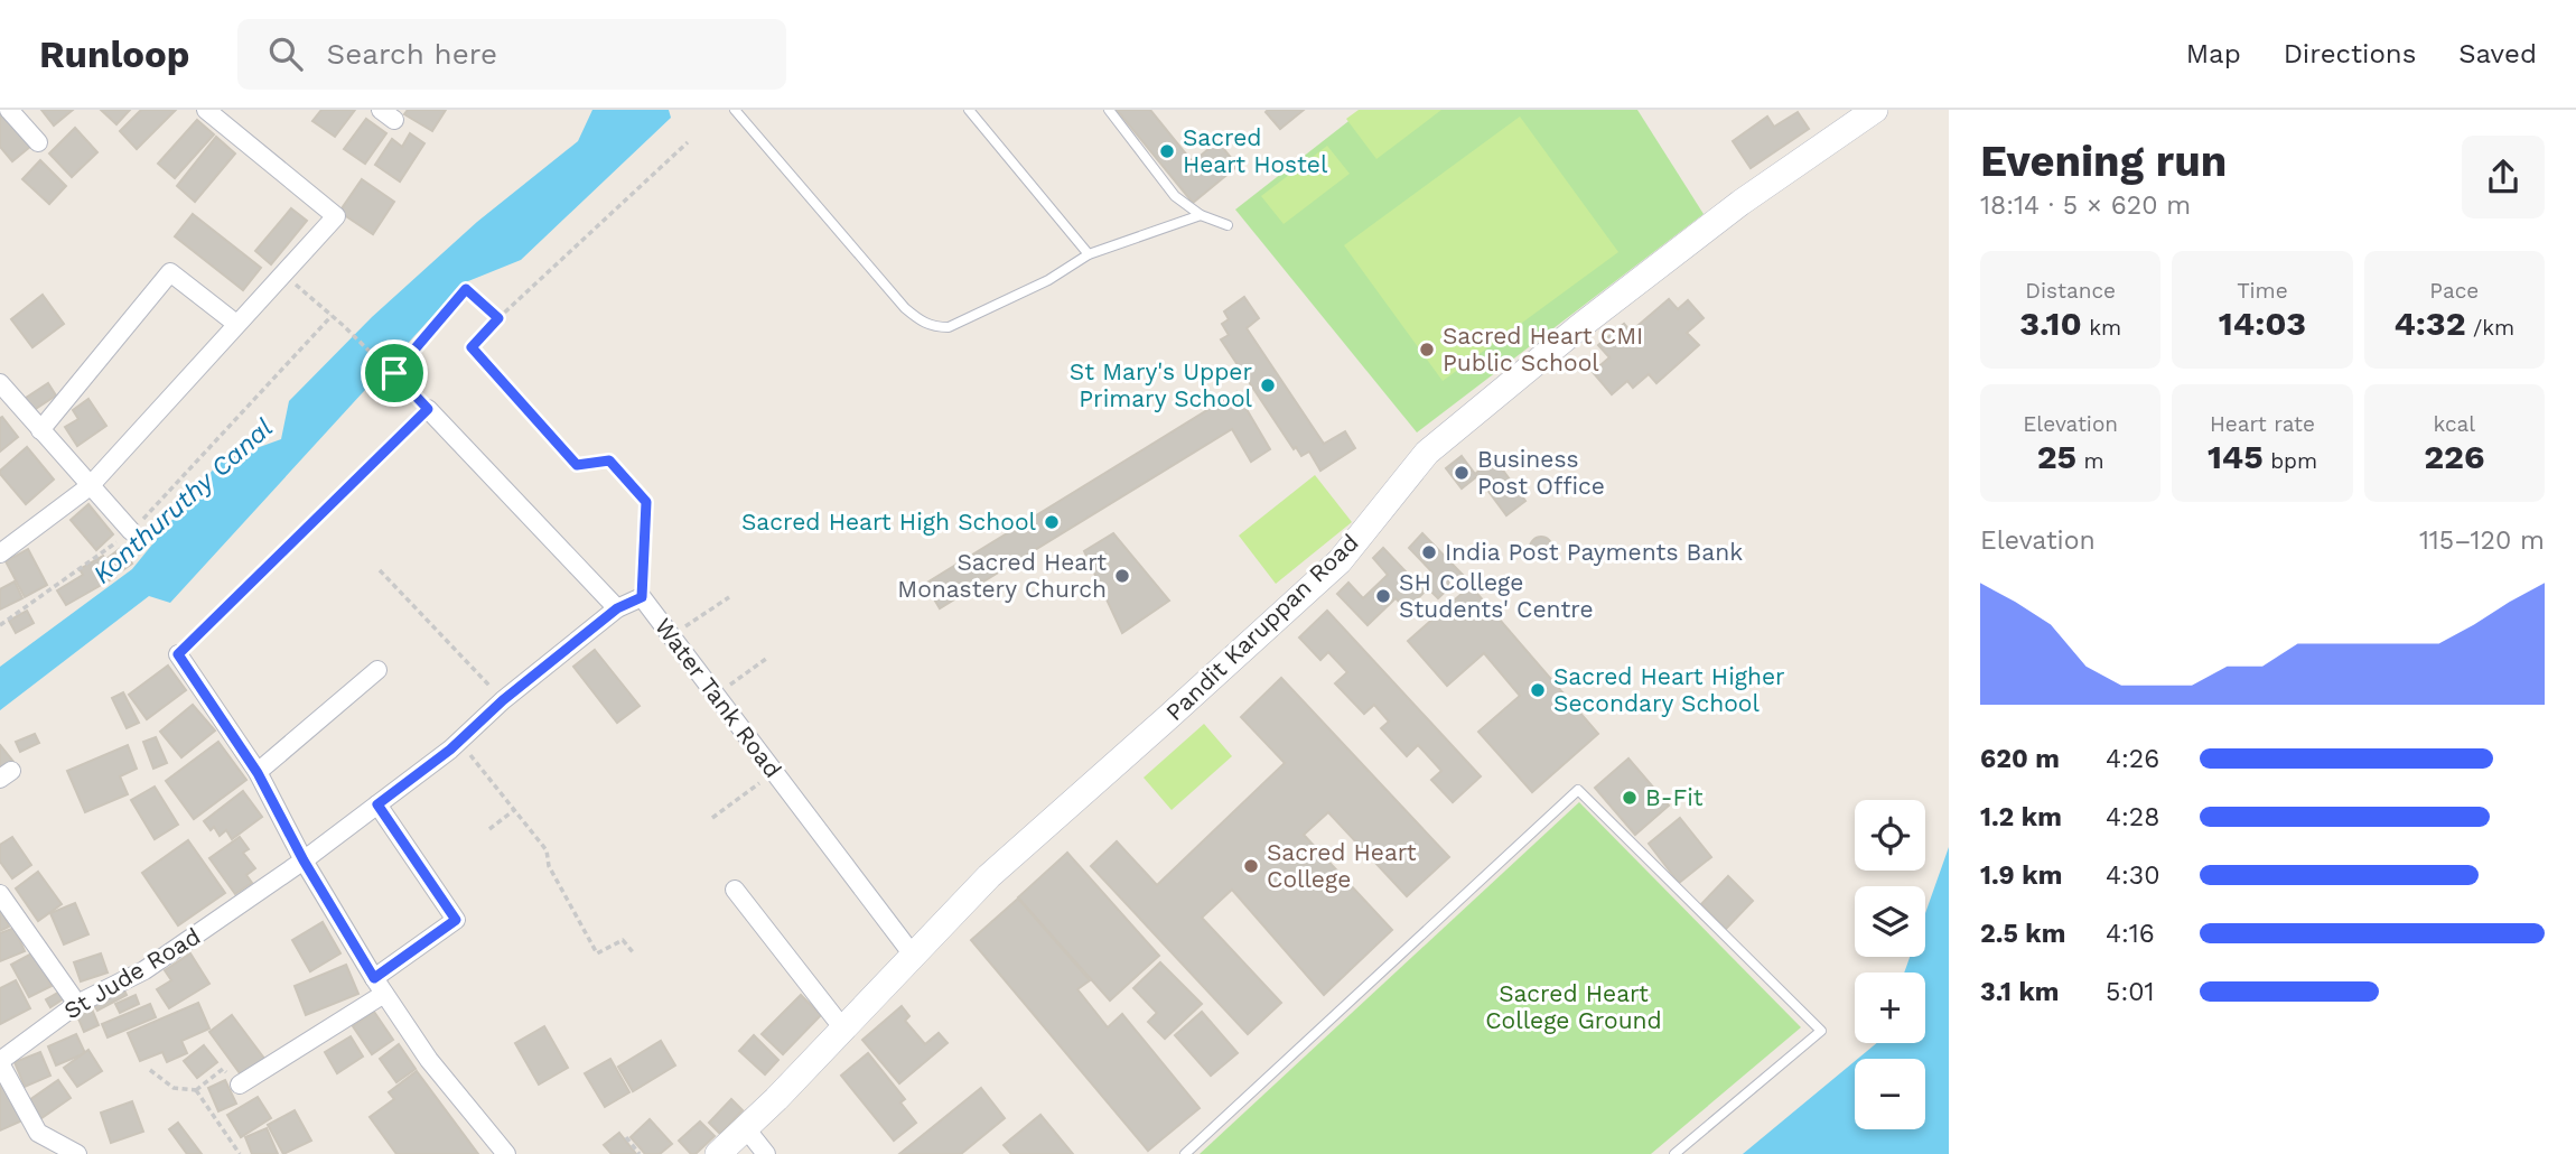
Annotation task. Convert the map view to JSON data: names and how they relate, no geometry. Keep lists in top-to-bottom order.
{
  "streets": {
    "main road": ["Pandit Karuppan Road"],
    "street": ["Water Tank Road", "St Jude Road"]
  },
  "crossings": [
    ["Pandit Karuppan Road", "Water Tank Road"],
    ["Water Tank Road", "St Jude Road"]
  ],
  "water": ["Konthuruthy Canal"],
  "parks": ["Sacred Heart College Ground"],
  "places": [
    "Sacred Heart Hostel",
    "Sacred Heart CMI Public School",
    "St Mary's Upper Primary School",
    "Business Post Office",
    "Sacred Heart High School",
    "India Post Payments Bank",
    "Sacred Heart Monastery Church",
    "SH College Students' Centre",
    "Sacred Heart Higher Secondary School",
    "B-Fit",
    "Sacred Heart College"
  ],
  "page": {
    "header": "Runloop",
    "search": "Search here",
    "nav": ["Map", "Directions", "Saved"],
    "heading": ["Evening run", "18:14 · 5 × 620 m"],
    "stats": [
      ["Distance", "3.10 km"],
      ["Time", "14:03"],
      ["Pace", "4:32 /km"],
      ["Elevation", "25 m"],
      ["Heart rate", "145 bpm"],
      ["kcal", "226"]
    ],
    "chart": ["Elevation", "115–120 m"],
    "list": [
      {
        "name": "620 m",
        "note": "4:26"
      },
      {
        "name": "1.2 km",
        "note": "4:28"
      },
      {
        "name": "1.9 km",
        "note": "4:30"
      },
      {
        "name": "2.5 km",
        "note": "4:16"
      },
      {
        "name": "3.1 km",
        "note": "5:01"
      }
    ],
    "map_buttons": ["+", "−"]
  }
}
